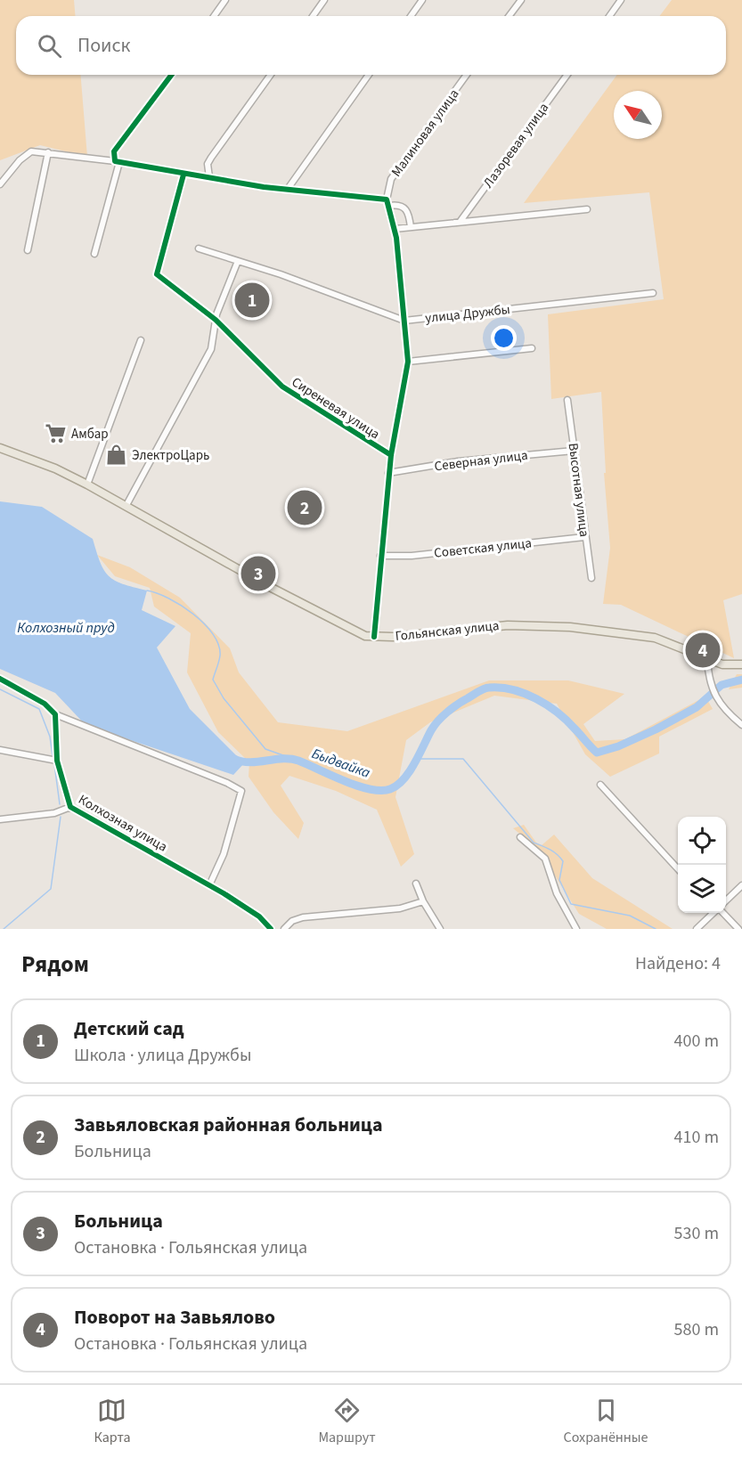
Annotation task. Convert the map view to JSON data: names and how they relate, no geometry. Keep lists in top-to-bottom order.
{
  "streets": {
    "main road": ["Гольянская улица"],
    "street": [
      "Малиновая улица",
      "Лазоревая улица",
      "улица Дружбы",
      "Сиреневая улица",
      "Северная улица",
      "Высотная улица",
      "Советская улица",
      "Колхозная улица"
    ]
  },
  "crossings": [
    ["Северная улица", "Высотная улица"],
    ["Высотная улица", "Советская улица"]
  ],
  "water": ["Колхозный пруд", "Быдвайка"],
  "places": {
    "supermarket": ["Амбар"],
    "shop": ["ЭлектроЦарь"]
  },
  "north": "top left",
  "page": {
    "search": "Поиск",
    "pins": [
      "1",
      "2",
      "3",
      "4"
    ],
    "heading": ["Рядом", "Найдено: 4"],
    "list": [
      {
        "mark": "1",
        "name": "Детский сад",
        "note": "Школа · улица Дружбы",
        "value": "400 m"
      },
      {
        "mark": "2",
        "name": "Завьяловская районная больница",
        "note": "Больница",
        "value": "410 m"
      },
      {
        "mark": "3",
        "name": "Больница",
        "note": "Остановка · Гольянская улица",
        "value": "530 m"
      },
      {
        "mark": "4",
        "name": "Поворот на Завьялово",
        "note": "Остановка · Гольянская улица",
        "value": "580 m"
      }
    ],
    "nav": ["Карта", "Маршрут", "Сохранённые"]
  }
}
